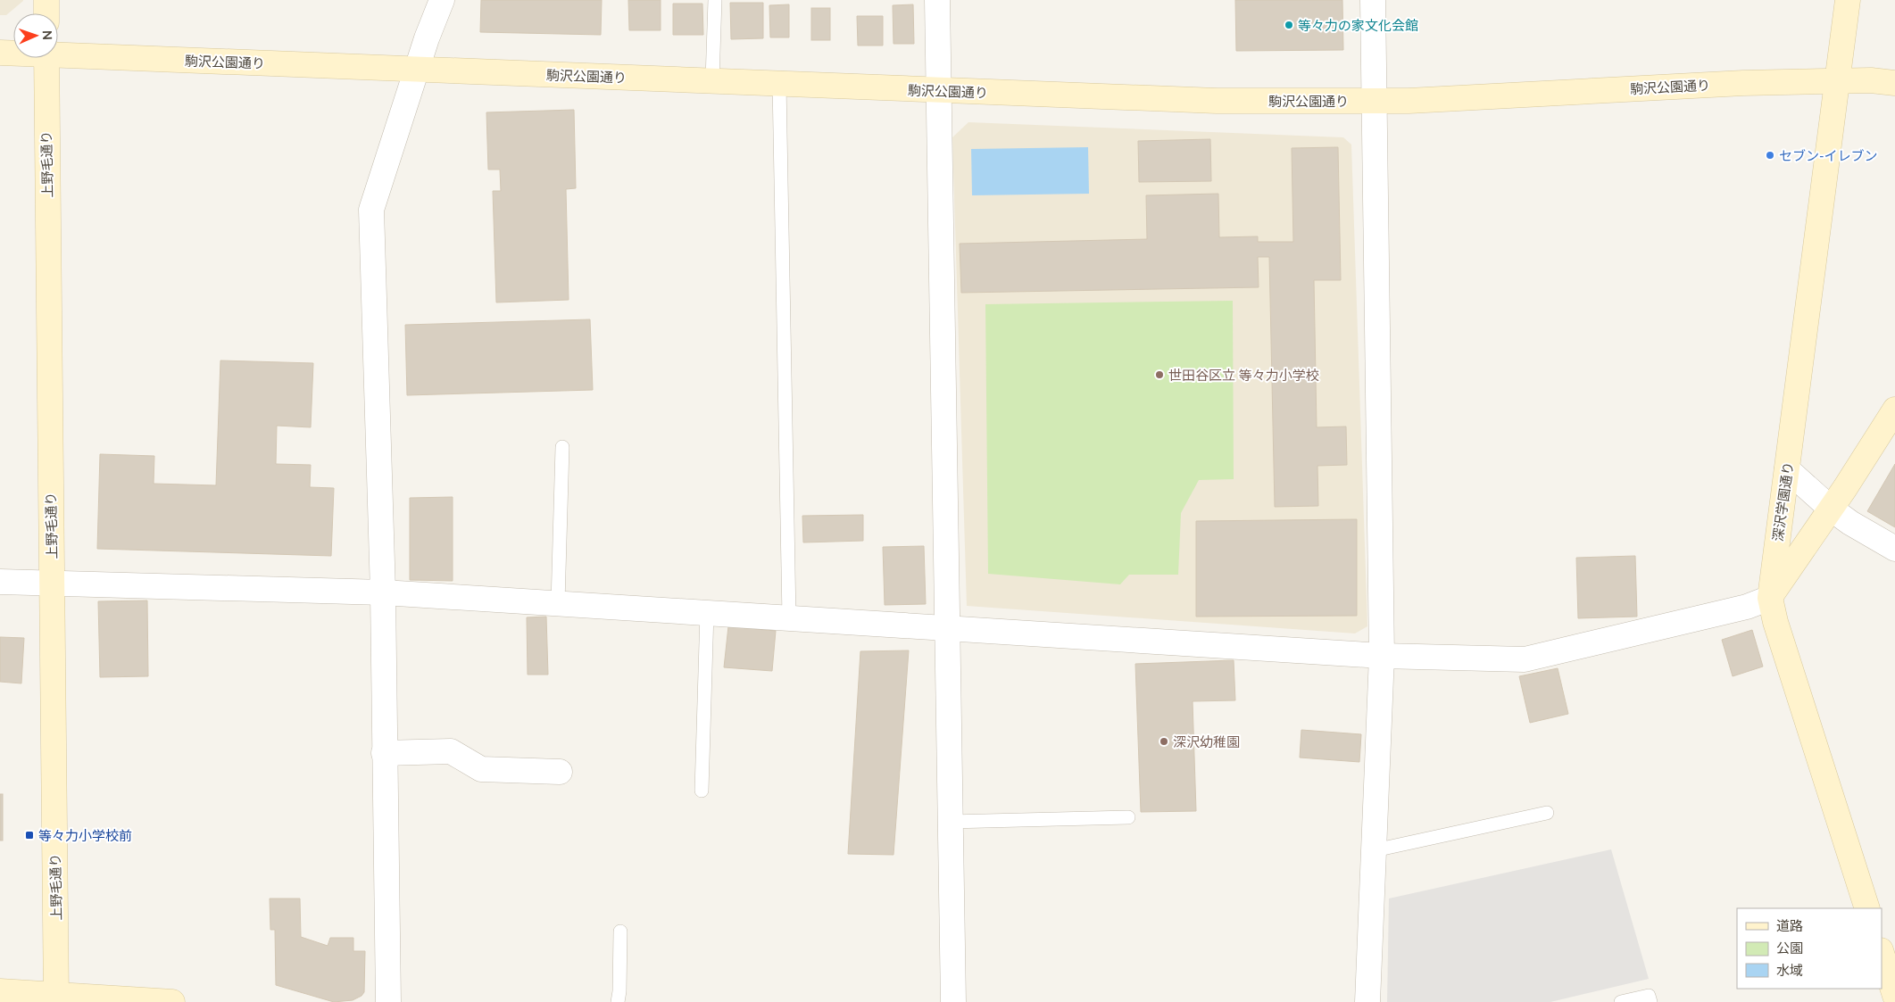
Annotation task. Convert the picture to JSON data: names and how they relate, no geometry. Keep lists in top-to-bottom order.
{
  "streets": {
    "street": ["駒沢公園通り", "上野毛通り", "深沢学園通り"]
  },
  "crossings": [
    ["駒沢公園通り", "深沢学園通り"]
  ],
  "places": {
    "other": [
      "等々力の家文化会館",
      "セブン-イレブン",
      "世田谷区立 等々力小学校",
      "深沢幼稚園"
    ],
    "transit": ["等々力小学校前"]
  },
  "legend": ["道路", "公園", "水域"],
  "north": "right"
}
